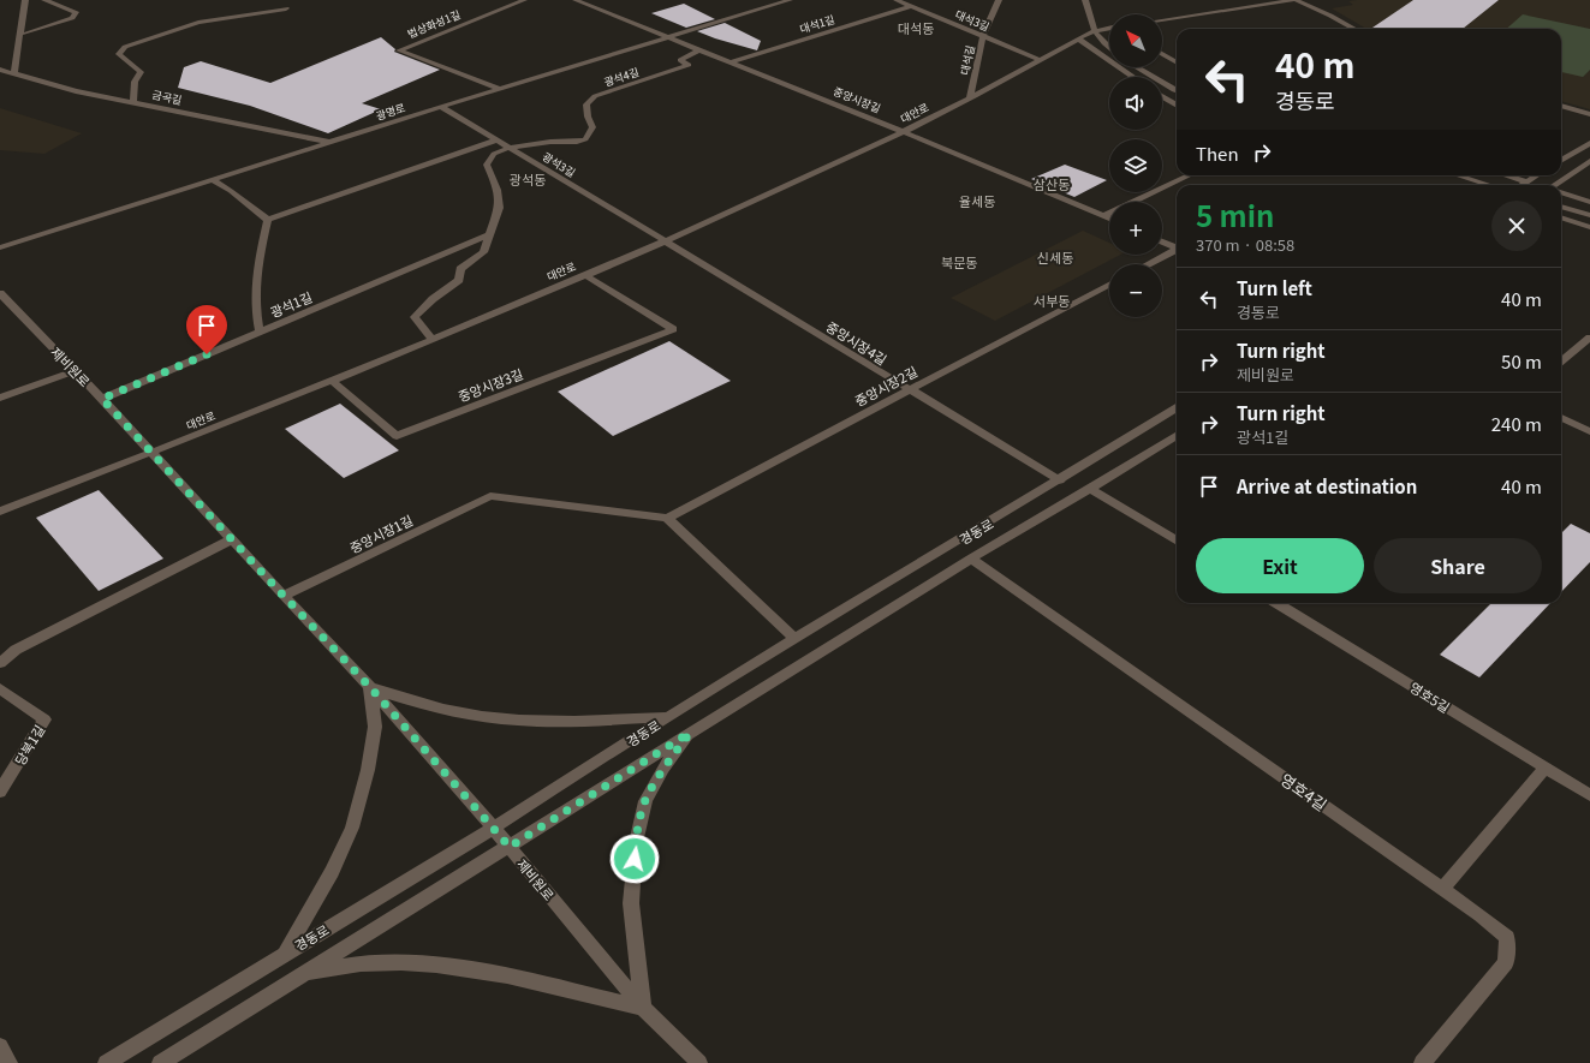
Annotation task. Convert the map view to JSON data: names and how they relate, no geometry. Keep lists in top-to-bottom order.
{
  "streets": {
    "street": [
      "대석3길",
      "법상화성1길",
      "대석1길",
      "대석길",
      "광석4길",
      "금곡길",
      "중앙시장길",
      "광명로",
      "대안로",
      "광석3길",
      "광석1길",
      "중앙시장4길",
      "제비원로",
      "중앙시장3길",
      "중앙시장2길",
      "경동로",
      "중앙시장1길",
      "영호5길",
      "당북1길",
      "영호4길"
    ]
  },
  "crossings": [
    ["대석3길", "대석1길"],
    ["대석3길", "대석길"],
    ["대석3길", "대안로"],
    ["법상화성1길", "광명로"],
    ["대석1길", "중앙시장길"],
    ["대석길", "대안로"],
    ["광석4길", "중앙시장길"],
    ["광석4길", "광석3길"],
    ["금곡길", "광명로"],
    ["중앙시장길", "광명로"],
    ["중앙시장길", "대안로"],
    ["광명로", "광석3길"],
    ["대안로", "광석3길"],
    ["대안로", "중앙시장4길"],
    ["대안로", "제비원로"],
    ["대안로", "중앙시장3길"],
    ["광석3길", "중앙시장4길"],
    ["광석1길", "제비원로"],
    ["중앙시장4길", "중앙시장2길"],
    ["중앙시장4길", "경동로"],
    ["제비원로", "경동로"],
    ["제비원로", "중앙시장1길"],
    ["중앙시장2길", "중앙시장1길"],
    ["경동로", "영호4길"]
  ],
  "districts": [
    "대석동",
    "광석동",
    "삼산동",
    "율세동",
    "신세동",
    "북문동",
    "서부동"
  ],
  "north": "top left",
  "page": {
    "map_buttons": ["+", "−"],
    "turn": ["40 m", "경동로"],
    "then": "Then",
    "heading": ["5 min", "370 m · 08:58"],
    "list": [
      {
        "name": "Turn left",
        "note": "경동로",
        "value": "40 m"
      },
      {
        "name": "Turn right",
        "note": "제비원로",
        "value": "50 m"
      },
      {
        "name": "Turn right",
        "note": "광석1길",
        "value": "240 m"
      },
      {
        "name": "Arrive at destination",
        "value": "40 m"
      }
    ],
    "buttons": ["Exit", "Share"]
  }
}
